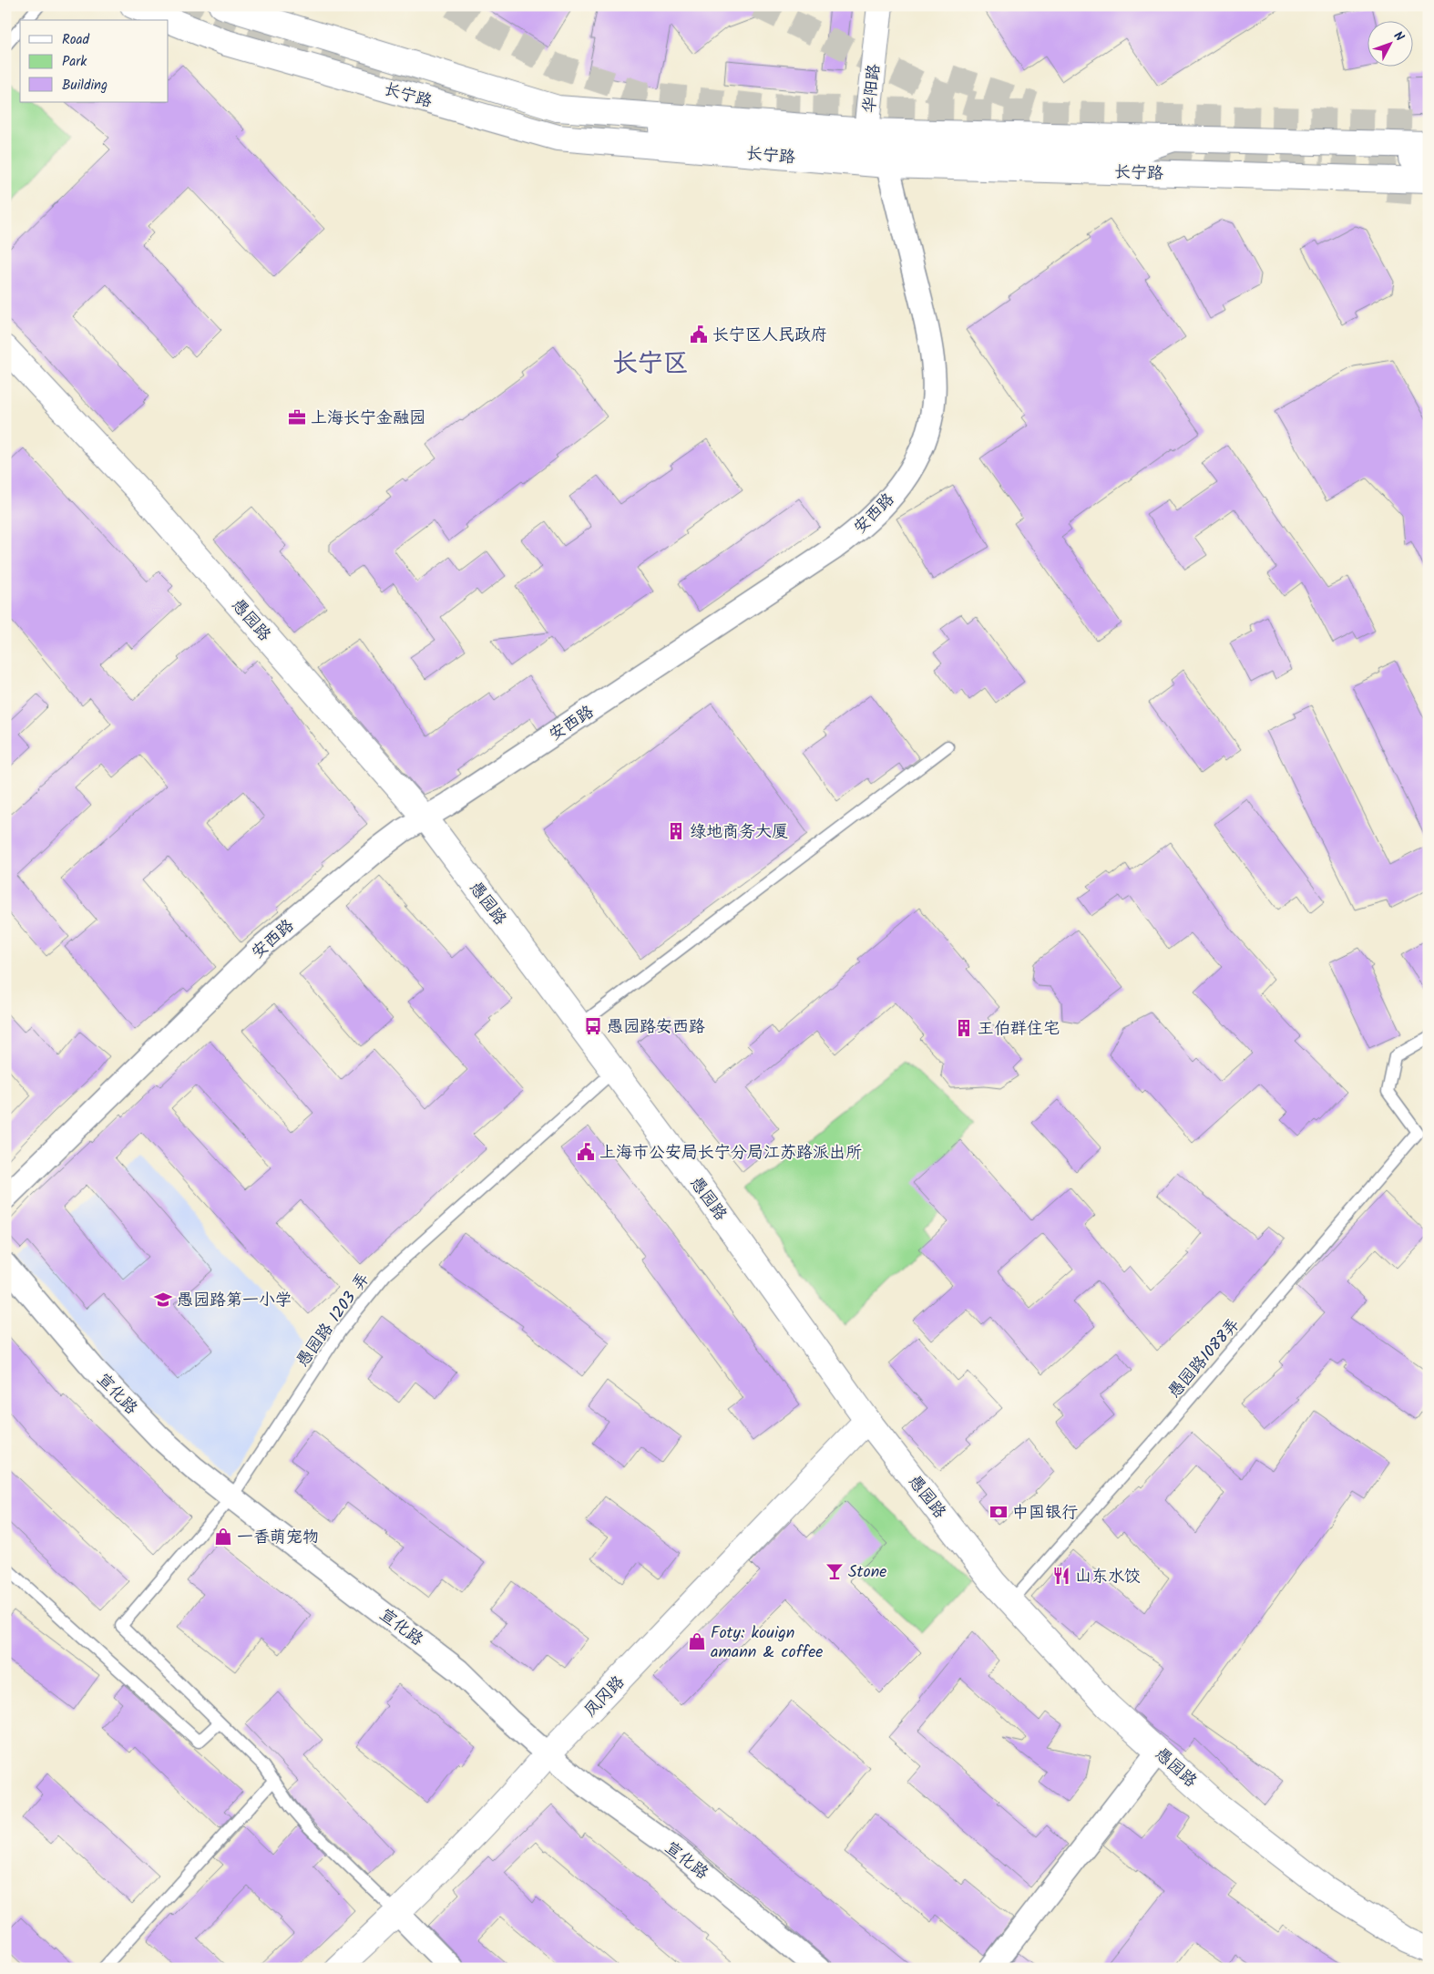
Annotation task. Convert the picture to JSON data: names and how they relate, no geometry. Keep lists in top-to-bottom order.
{
  "streets": {
    "main road": [
      "华阳路",
      "长宁路",
      "愚园路",
      "凤冈路"
    ],
    "street": ["安西路", "宣化路"],
    "lane": ["愚园路 1203 弄", "愚园路1088弄"]
  },
  "crossings": [
    ["华阳路", "长宁路"],
    ["华阳路", "安西路"],
    ["长宁路", "安西路"],
    ["安西路", "愚园路"],
    ["愚园路", "愚园路 1203 弄"],
    ["愚园路", "愚园路1088弄"],
    ["愚园路", "凤冈路"],
    ["愚园路 1203 弄", "宣化路"],
    ["宣化路", "凤冈路"]
  ],
  "districts": ["长宁区"],
  "places": {
    "public building": ["长宁区人民政府", "上海市公安局长宁分局江苏路派出所"],
    "office": ["上海长宁金融园"],
    "building": ["绿地商务大厦", "王伯群住宅"],
    "bus stop": ["愚园路安西路"],
    "school or university": ["愚园路第一小学"],
    "bank": ["中国银行"],
    "shop": ["一香萌宠物", "Foty: kouign amann & coffee"],
    "bar": ["Stone"],
    "restaurant": ["山东水饺"]
  },
  "legend": ["Road", "Park", "Building"],
  "north": "top right"
}
